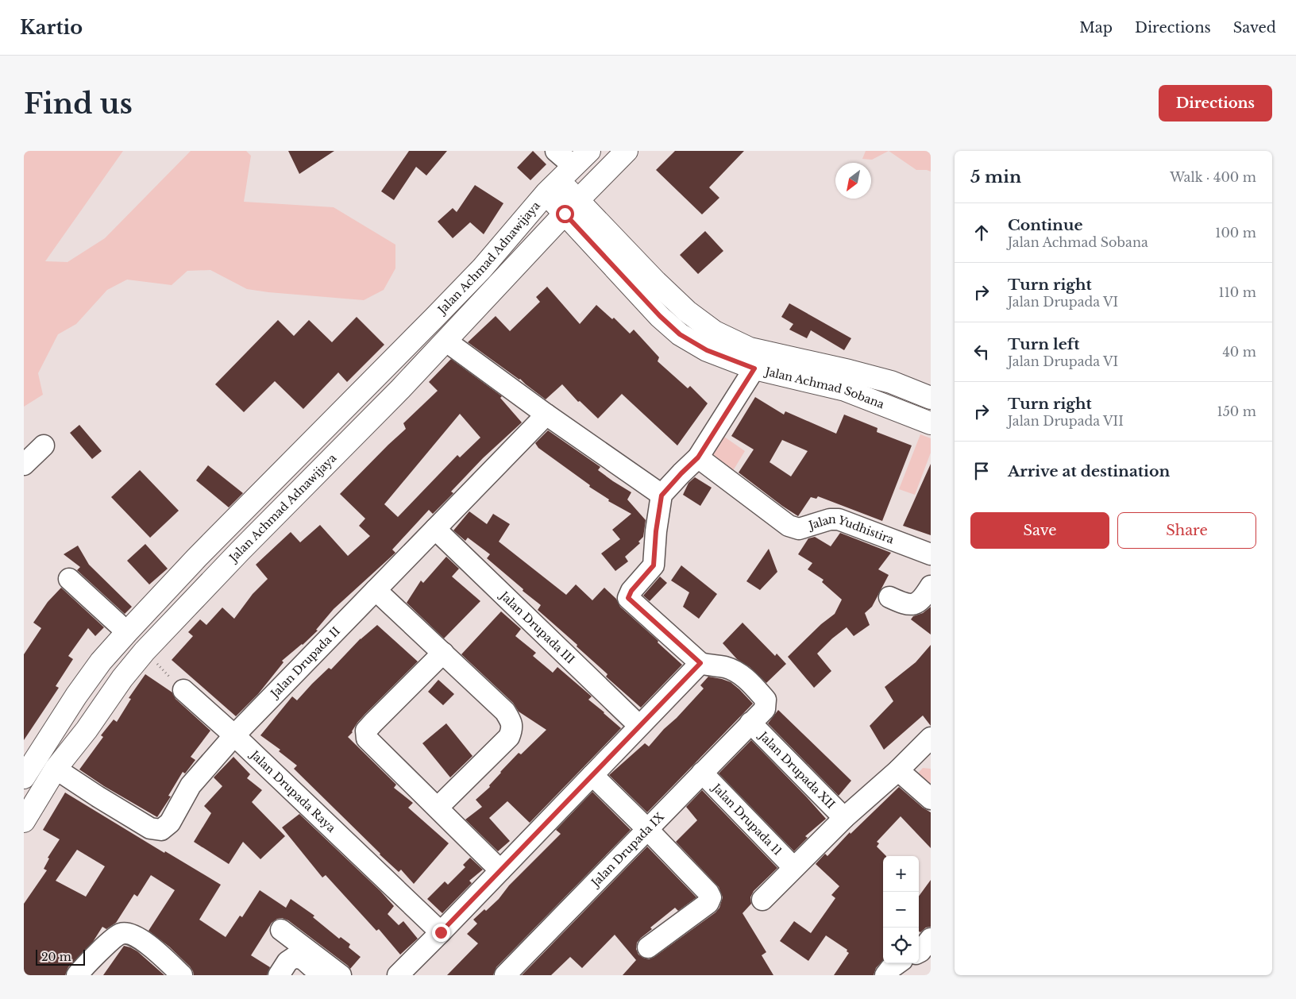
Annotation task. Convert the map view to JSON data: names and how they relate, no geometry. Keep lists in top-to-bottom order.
{
  "streets": {
    "main road": ["Jalan Achmad Adnawijaya", "Jalan Achmad Sobana"],
    "street": [
      "Jalan Yudhistira",
      "Jalan Drupada III",
      "Jalan Drupada II",
      "Jalan Drupada XII",
      "Jalan Drupada Raya",
      "Jalan Drupada 11",
      "Jalan Drupada IX"
    ]
  },
  "crossings": [
    ["Jalan Achmad Adnawijaya", "Jalan Achmad Sobana"],
    ["Jalan Achmad Adnawijaya", "Jalan Drupada II"],
    ["Jalan Drupada III", "Jalan Drupada II"],
    ["Jalan Drupada II", "Jalan Drupada Raya"],
    ["Jalan Drupada XII", "Jalan Drupada IX"],
    ["Jalan Drupada 11", "Jalan Drupada IX"]
  ],
  "scale_bar": "20 m",
  "north": "bottom left",
  "page": {
    "header": "Kartio",
    "nav": ["Map", "Directions", "Saved"],
    "buttons": [
      "Directions",
      ["Save", "Share"]
    ],
    "title": "Find us",
    "heading": ["5 min", "Walk · 400 m"],
    "list": [
      ["Continue", "Jalan Achmad Sobana", "100 m"],
      ["Turn right", "Jalan Drupada VI", "110 m"],
      ["Turn left", "Jalan Drupada VI", "40 m"],
      ["Turn right", "Jalan Drupada VII", "150 m"],
      "Arrive at destination"
    ],
    "map_buttons": ["+", "−"],
    "scale": "20 m"
  }
}
